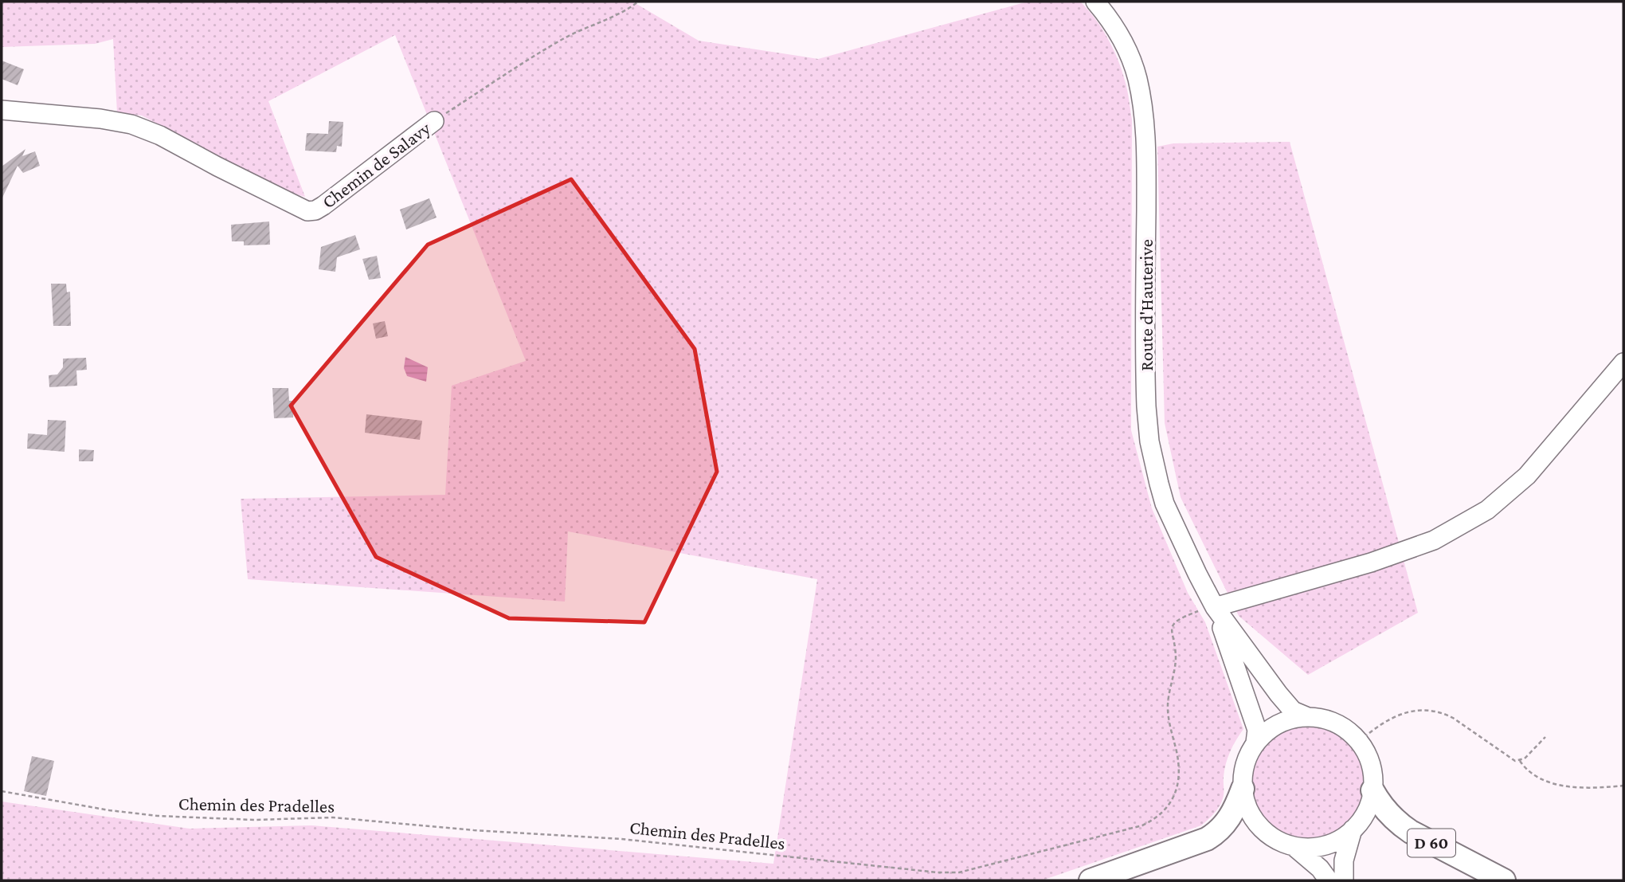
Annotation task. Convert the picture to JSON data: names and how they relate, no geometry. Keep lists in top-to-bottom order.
{
  "streets": {
    "main road": ["D 60"],
    "street": ["Chemin de Salavy", "Route d'Hauterive"],
    "path": ["Chemin des Pradelles"]
  },
  "crossings": [
    ["Route d'Hauterive", "Chemin des Pradelles"],
    ["Route d'Hauterive", "D 60"]
  ]
}
